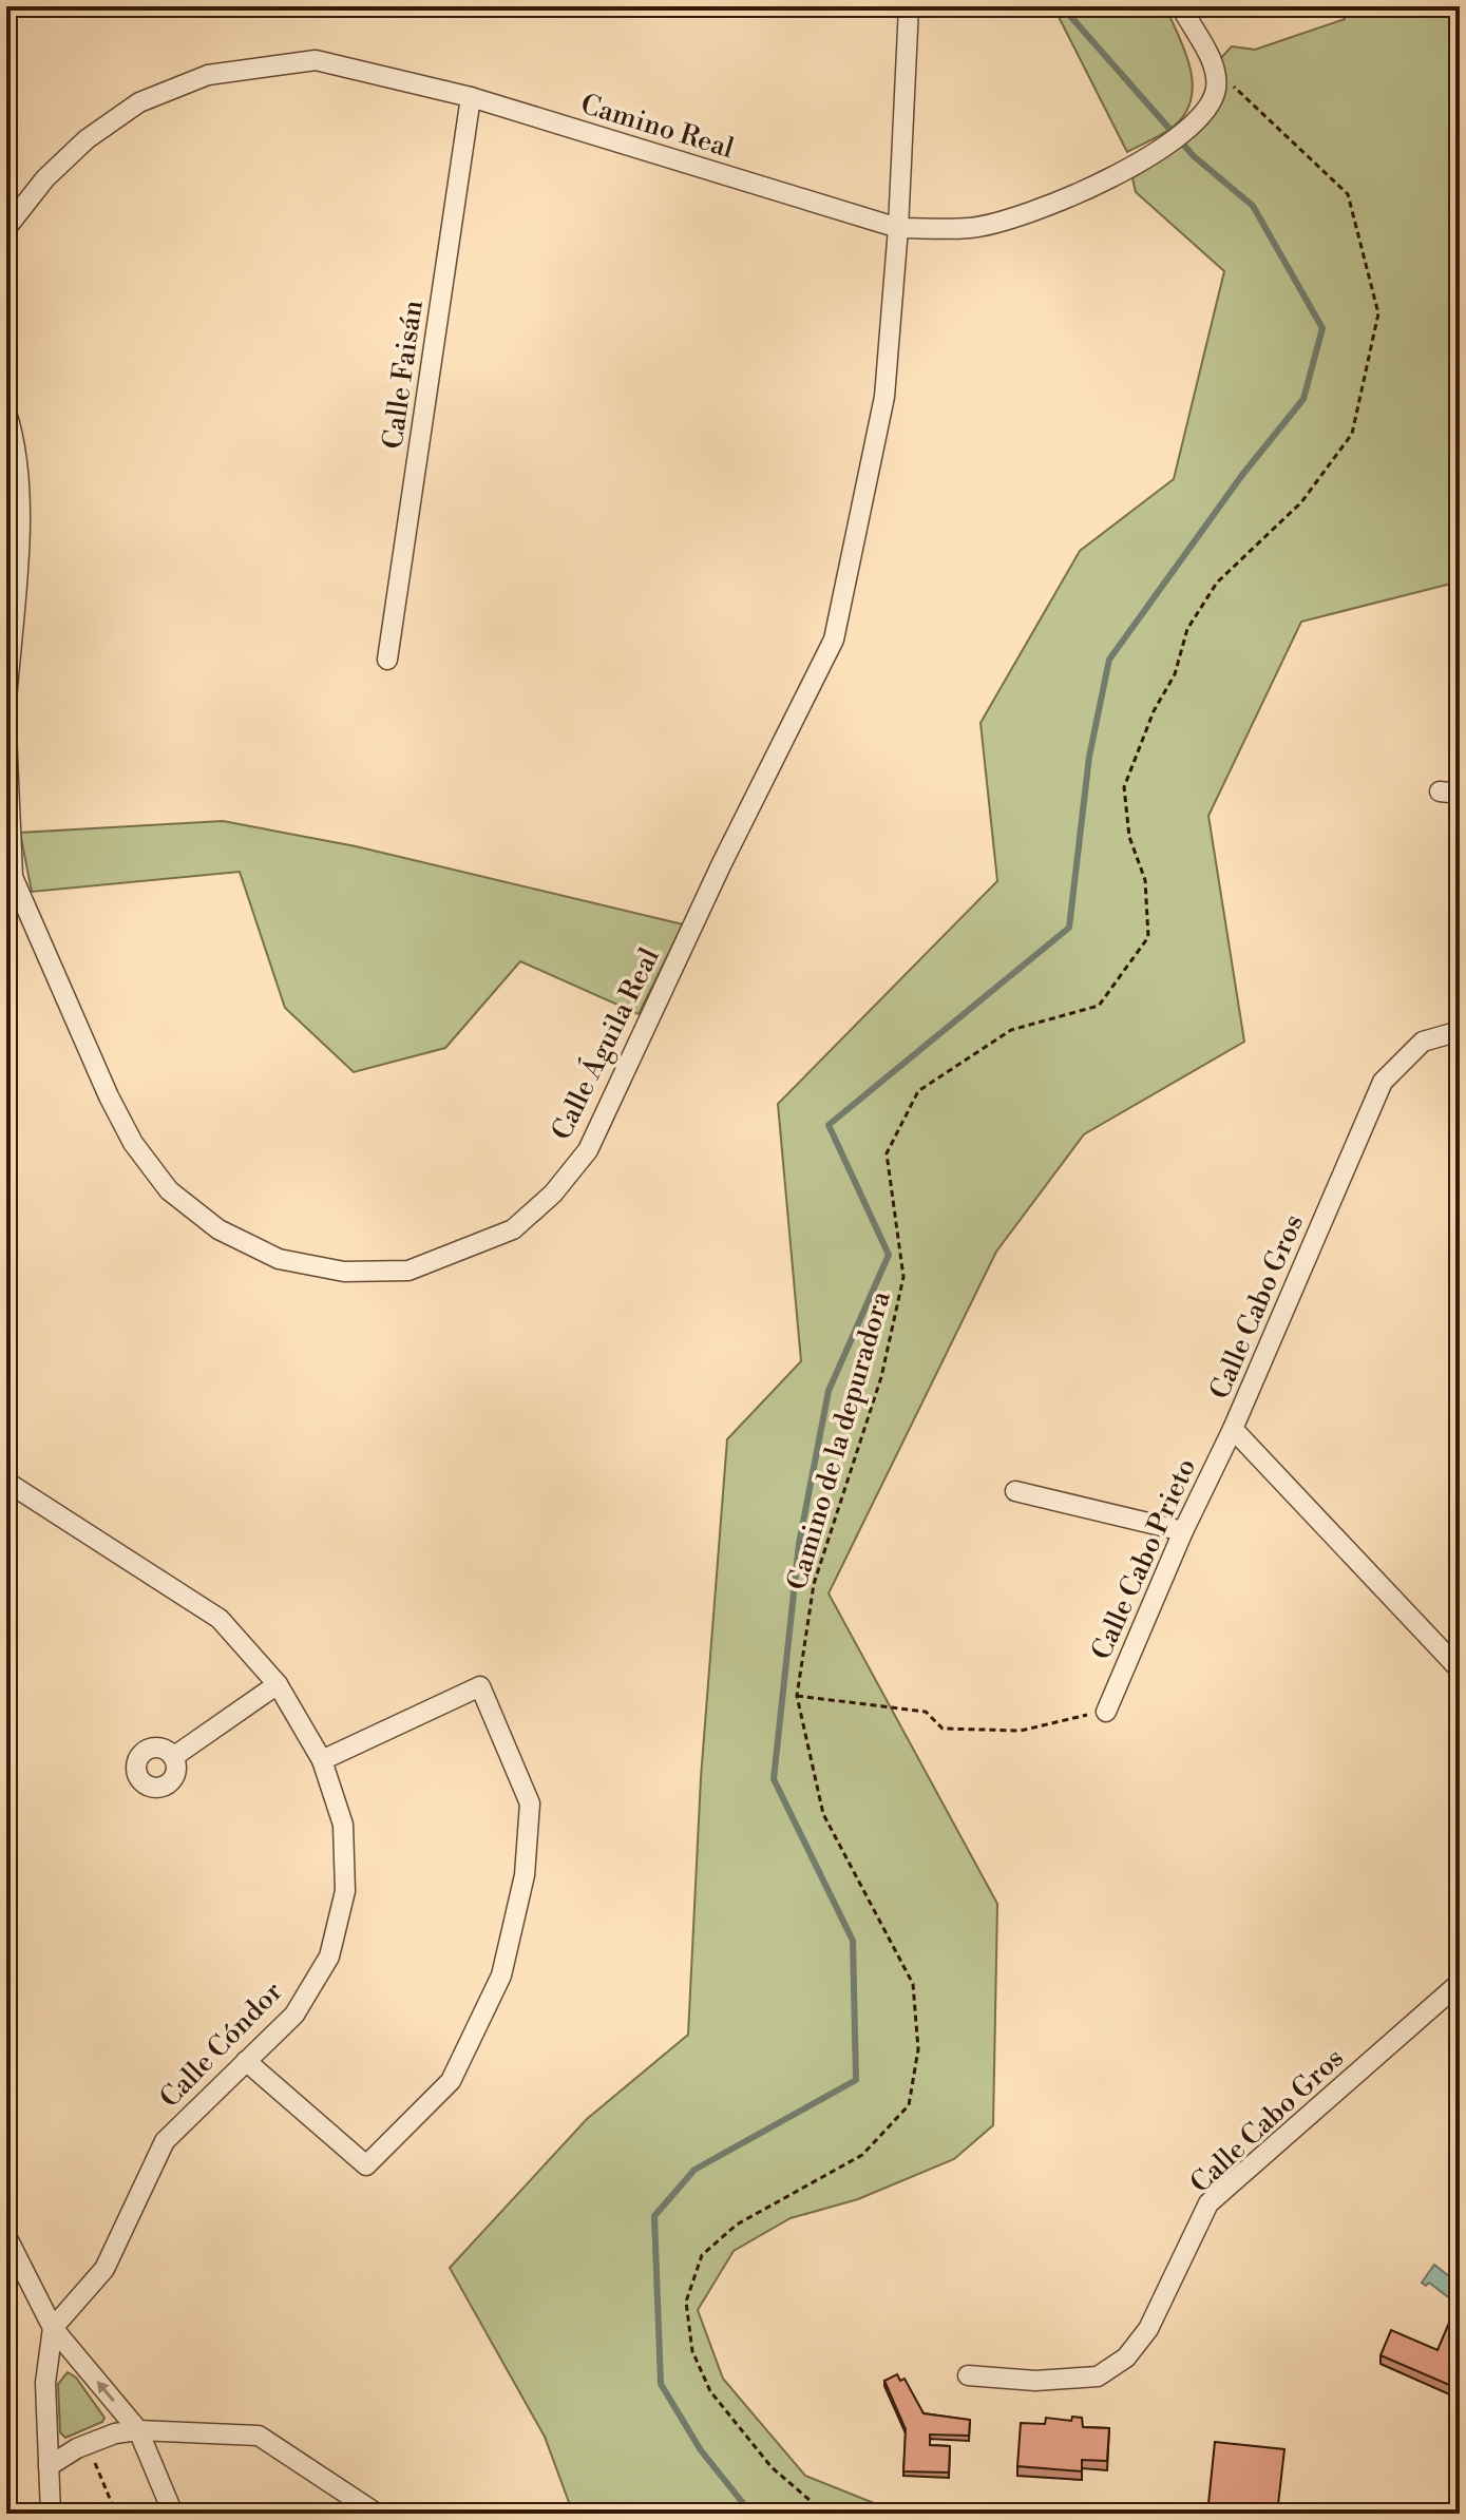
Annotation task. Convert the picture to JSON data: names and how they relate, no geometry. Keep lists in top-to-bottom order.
{
  "streets": {
    "street": [
      "Camino Real",
      "Calle Faisán",
      "Calle Águila Real",
      "Calle Cabo Gros",
      "Calle Cabo Prieto",
      "Calle Cóndor"
    ],
    "path": ["Camino de la depuradora"]
  },
  "crossings": [
    ["Camino Real", "Calle Faisán"],
    ["Camino Real", "Calle Águila Real"],
    ["Camino Real", "Camino de la depuradora"],
    ["Calle Cabo Gros", "Calle Cabo Prieto"]
  ]
}
